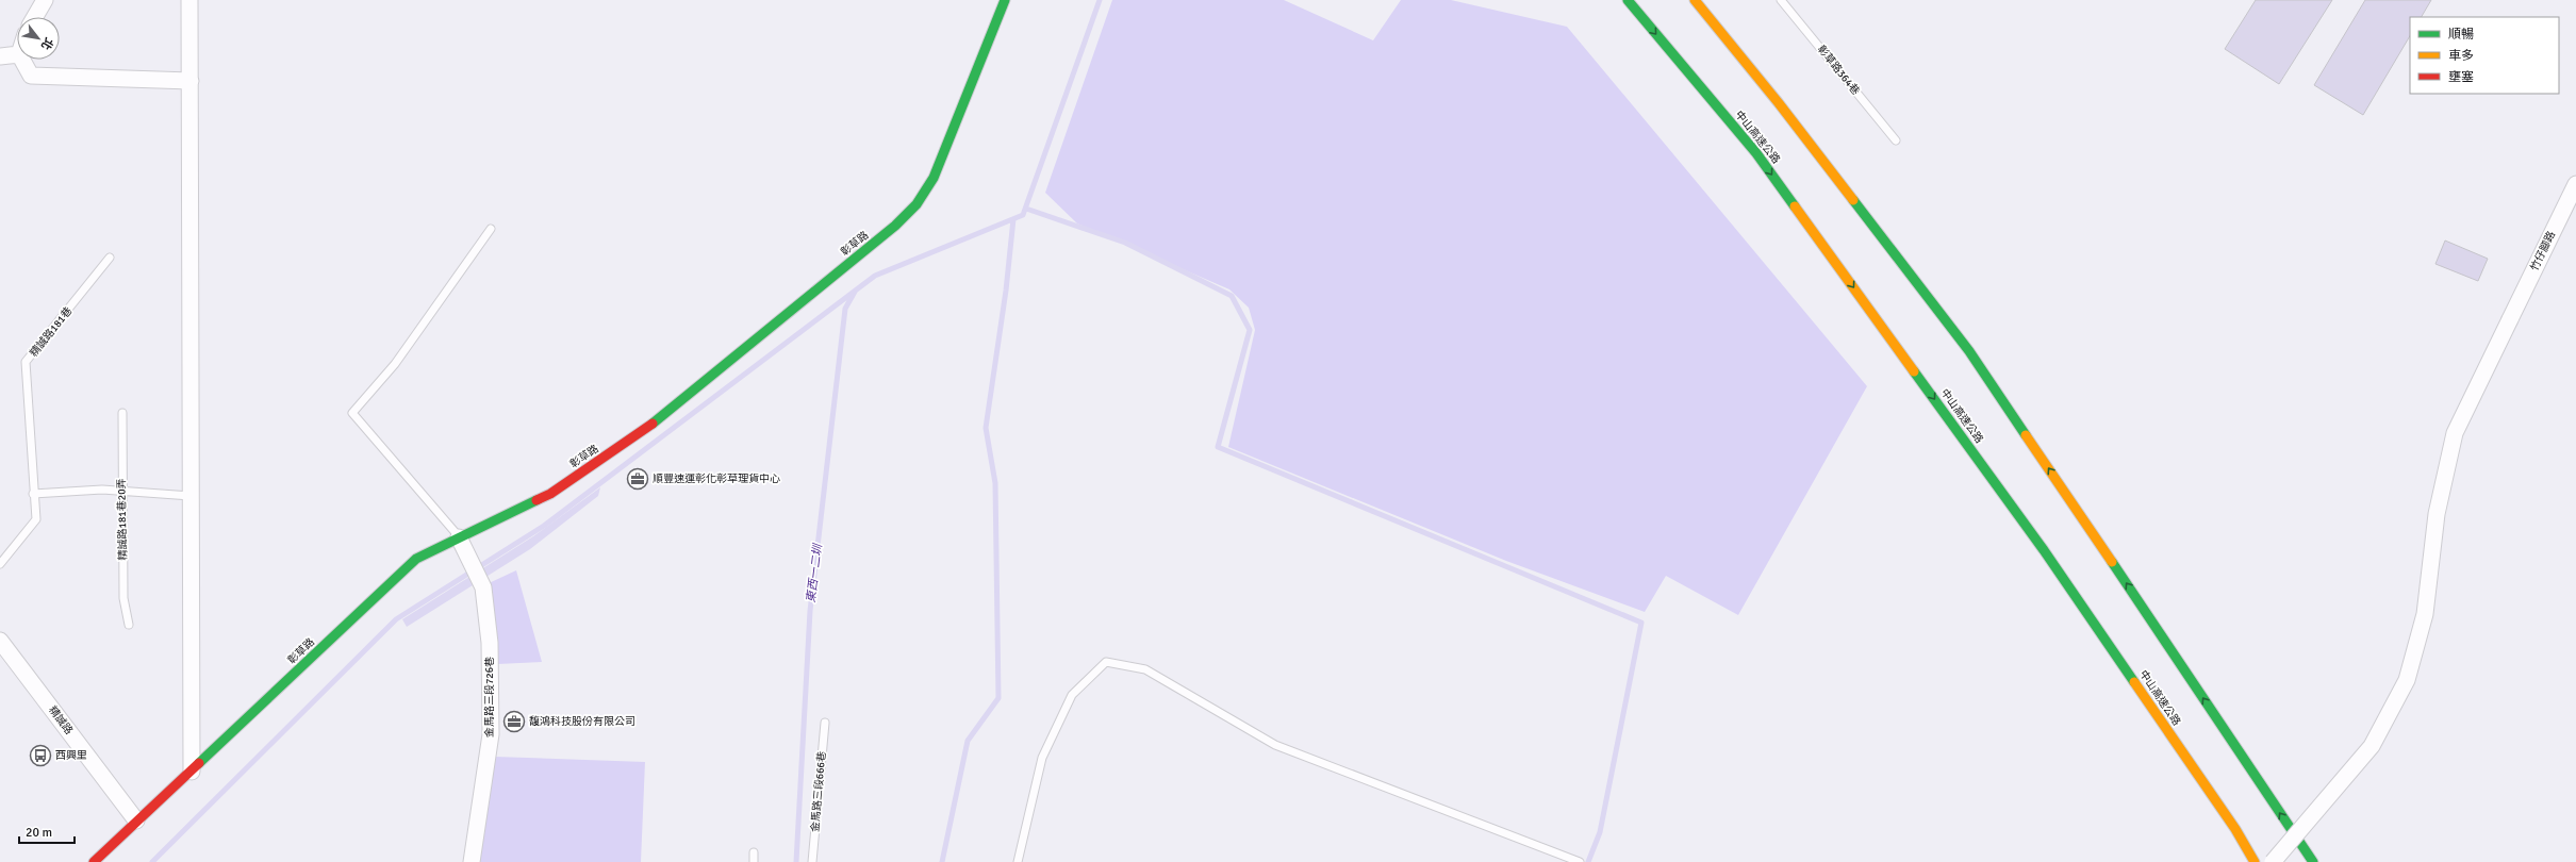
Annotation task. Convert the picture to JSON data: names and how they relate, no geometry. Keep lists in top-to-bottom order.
{
  "streets": {
    "main road": ["中山高速公路", "彰草路"],
    "street": ["竹仔腳路", "金馬路三段726巷", "精誠路"],
    "lane": [
      "彰草路364巷",
      "精誠路181巷",
      "精誠路181巷20弄",
      "金馬路三段666巷"
    ]
  },
  "crossings": [
    ["彰草路", "金馬路三段726巷"],
    ["彰草路", "精誠路"]
  ],
  "water": ["東西一二圳"],
  "places": {
    "office": ["順豐速運彰化彰草理貨中心", "馥鴻科技股份有限公司"],
    "bus stop": ["西興里"]
  },
  "legend": ["順暢", "車多", "壅塞"],
  "scale_bar": "20 m",
  "north": "bottom right"
}
